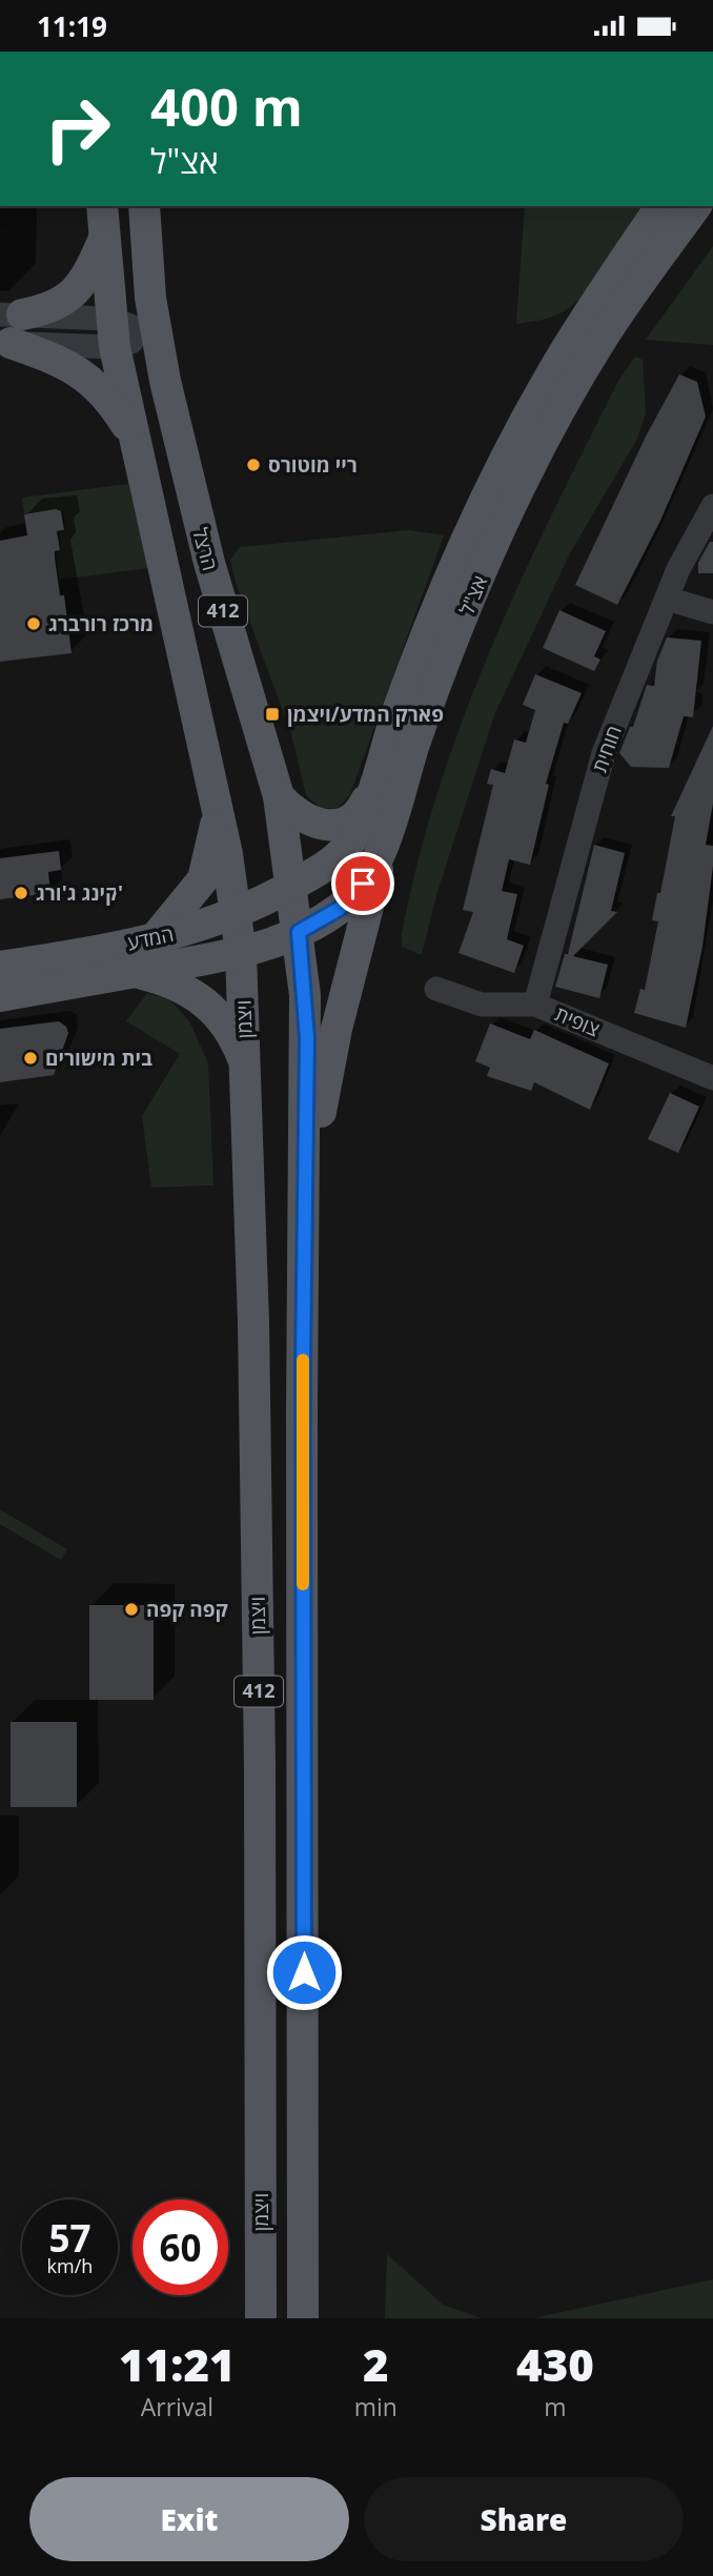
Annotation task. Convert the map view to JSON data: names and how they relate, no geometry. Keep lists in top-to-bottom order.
{
  "streets": {
    "main road": [
      "הרצל",
      "אצ\"ל",
      "412",
      "המדע",
      "ויצמן"
    ],
    "street": ["חוחית", "צופית"]
  },
  "crossings": [
    ["הרצל", "אצ\"ל"],
    ["הרצל", "412"],
    ["הרצל", "המדע"],
    ["הרצל", "ויצמן"],
    ["אצ\"ל", "412"],
    ["אצ\"ל", "המדע"],
    ["אצ\"ל", "ויצמן"],
    ["חוחית", "צופית"],
    ["המדע", "ויצמן"]
  ],
  "places": {
    "other": [
      "ריי מוטורס",
      "מרכז רורברג",
      "קינג ג'ורג'",
      "בית מישורים",
      "קפה קפה"
    ],
    "transit": ["פארק המדע/ויצמן"]
  },
  "page": {
    "status": "11:19",
    "turn": ["400 m", "אצ\"ל"],
    "speed": "57 km/h",
    "limit": "60",
    "eta": [
      "11:21",
      "Arrival",
      "2",
      "min",
      "430",
      "m"
    ],
    "buttons": ["Exit", "Share"]
  }
}
